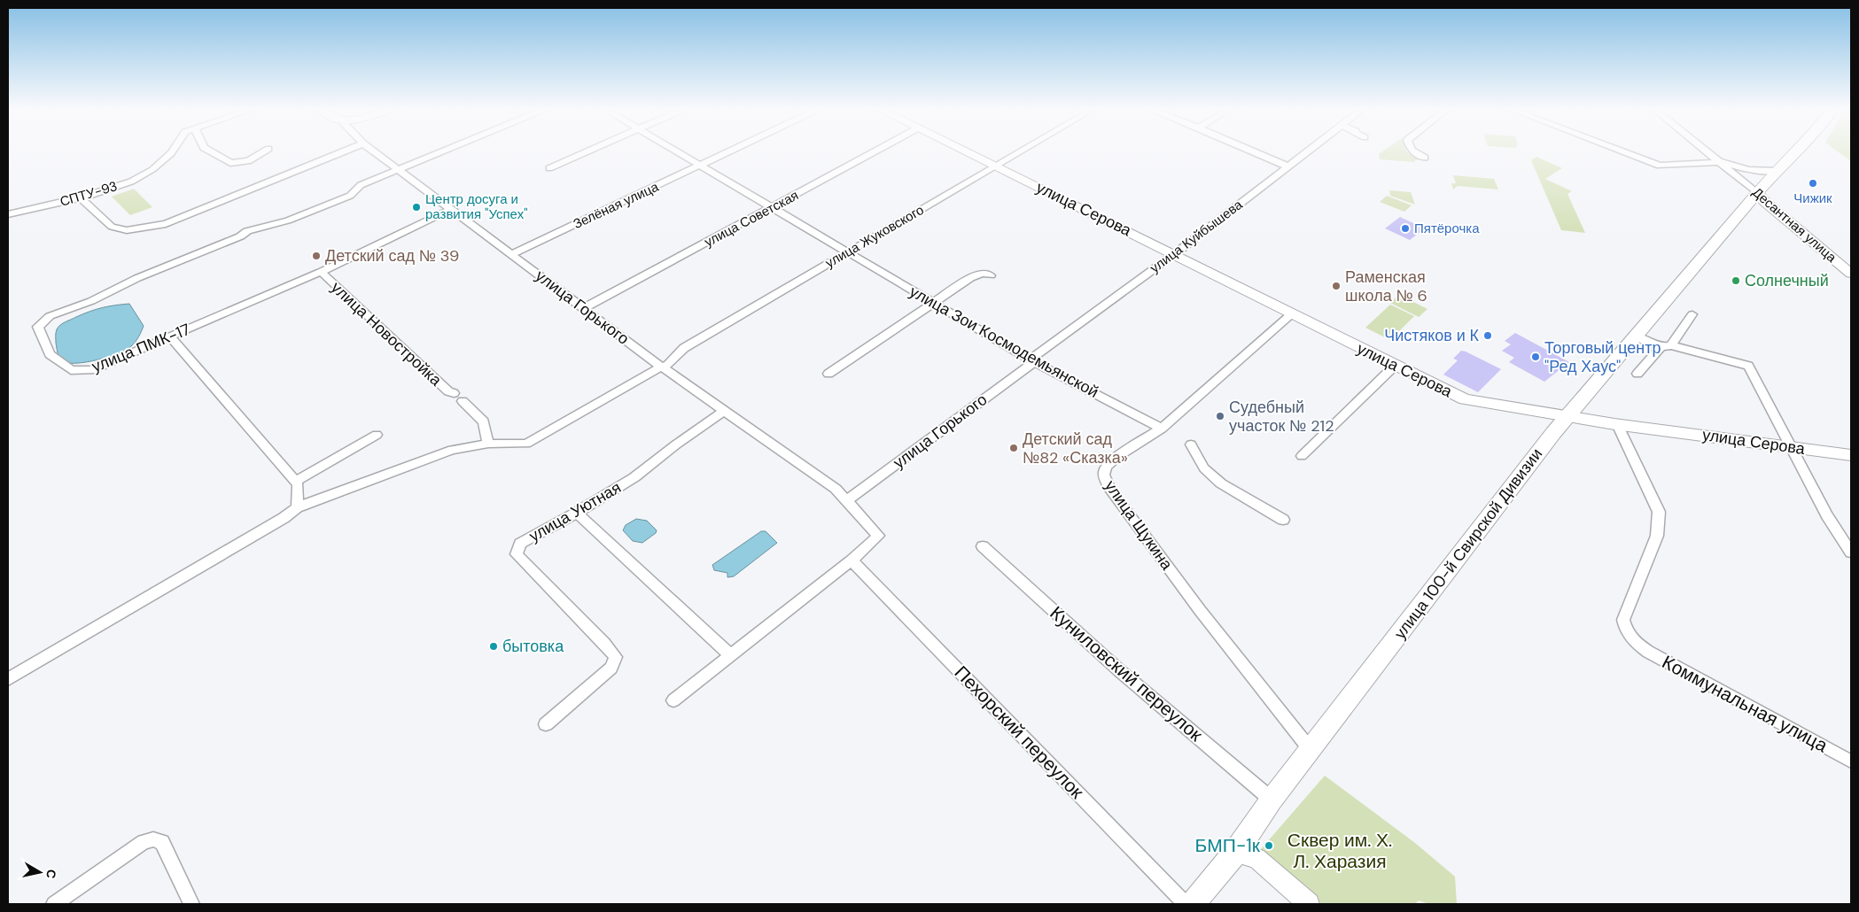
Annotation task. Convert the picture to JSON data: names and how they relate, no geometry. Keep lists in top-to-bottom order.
{
  "streets": {
    "main road": ["улица 100-й Свирской Дивизии"],
    "street": [
      "СПТУ-93",
      "Зелёная улица",
      "улица Серова",
      "улица Советская",
      "Десантная улица",
      "улица Жуковского",
      "улица Куйбышева",
      "улица Горького",
      "улица Новостройка",
      "улица Зои Космодемьянской",
      "улица ПМК-17",
      "улица Уютная",
      "улица Щукина",
      "Куниловский переулок",
      "Коммунальная улица",
      "Пехорский переулок"
    ]
  },
  "crossings": [
    ["Зелёная улица", "улица Горького"],
    ["Зелёная улица", "улица Зои Космодемьянской"],
    ["улица Серова", "улица Жуковского"],
    ["улица Серова", "улица Куйбышева"],
    ["улица Серова", "улица Щукина"],
    ["улица Серова", "улица 100-й Свирской Дивизии"],
    ["улица Серова", "Коммунальная улица"],
    ["улица Советская", "улица Горького"],
    ["улица Советская", "улица Зои Космодемьянской"],
    ["Десантная улица", "улица 100-й Свирской Дивизии"],
    ["улица Жуковского", "улица Горького"],
    ["улица Жуковского", "улица Зои Космодемьянской"],
    ["улица Куйбышева", "улица Горького"],
    ["улица Куйбышева", "улица Зои Космодемьянской"],
    ["улица Горького", "улица Зои Космодемьянской"],
    ["улица Горького", "улица ПМК-17"],
    ["улица Горького", "улица Уютная"],
    ["улица Горького", "Пехорский переулок"],
    ["улица Новостройка", "улица ПМК-17"],
    ["улица Зои Космодемьянской", "улица Щукина"],
    ["улица Щукина", "улица 100-й Свирской Дивизии"],
    ["улица 100-й Свирской Дивизии", "Куниловский переулок"]
  ],
  "parks": ["Сквер им. Х. Л. Харазия"],
  "places": [
    "Чижик",
    "Центр досуга и развития \"Успех\"",
    "Пятёрочка",
    "Детский сад № 39",
    "Солнечный",
    "Раменская школа № 6",
    "Чистяков и К",
    "Торговый центр \"Ред Хаус\"",
    "Судебный участок № 212",
    "Детский сад №82 «Сказка»",
    "бытовка",
    "БМП-1к"
  ],
  "north": "right"
}
